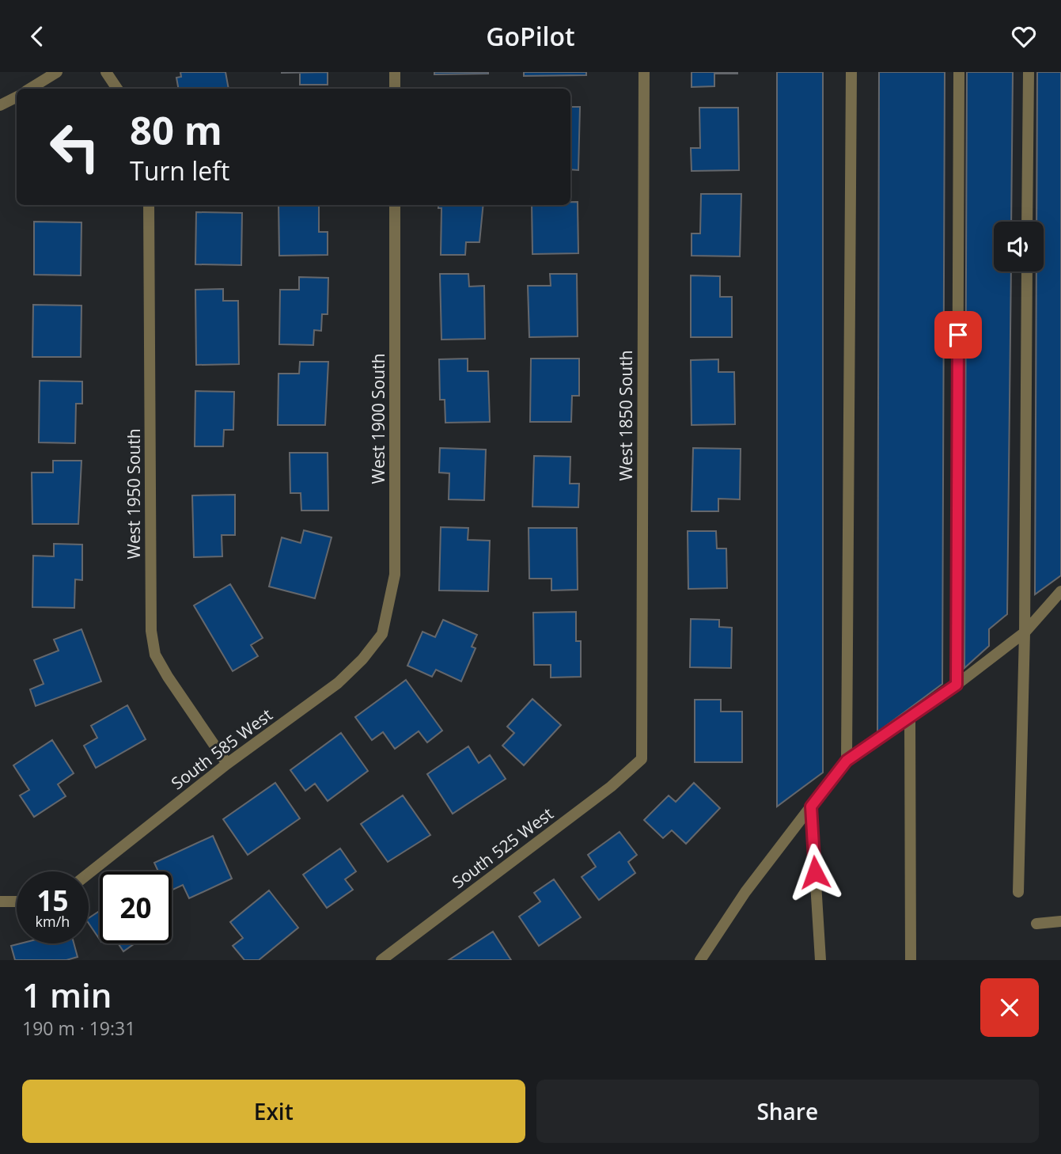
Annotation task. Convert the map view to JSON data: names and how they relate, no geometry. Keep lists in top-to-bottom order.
{
  "streets": {
    "street": [
      "West 1850 South",
      "West 1900 South",
      "West 1950 South",
      "South 585 West",
      "South 525 West"
    ]
  },
  "crossings": [
    ["West 1850 South", "South 525 West"],
    ["West 1900 South", "South 585 West"],
    ["West 1950 South", "South 585 West"]
  ],
  "page": {
    "header": "GoPilot",
    "turn": ["80 m", "Turn left"],
    "speed": "15 km/h",
    "limit": "20",
    "heading": ["1 min", "190 m · 19:31"],
    "buttons": ["Exit", "Share"]
  }
}
